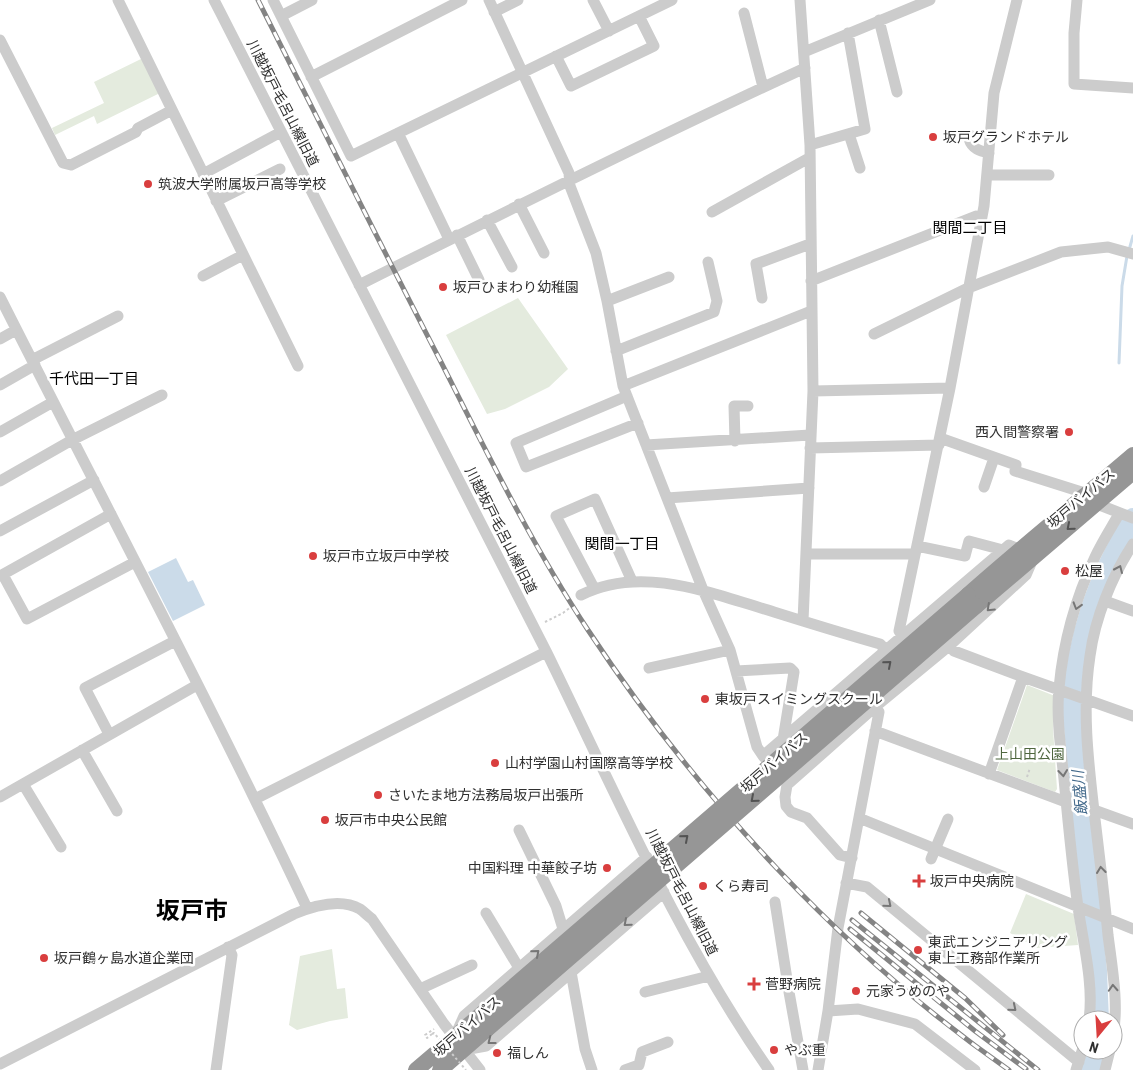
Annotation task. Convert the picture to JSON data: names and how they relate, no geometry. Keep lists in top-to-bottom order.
{
  "streets": {
    "highway": ["坂戸バイパス"],
    "street": ["川越坂戸毛呂山線旧道"]
  },
  "districts": [
    "関間二丁目",
    "千代田一丁目",
    "関間一丁目",
    "坂戸市"
  ],
  "water": ["飯盛川"],
  "parks": ["上山田公園"],
  "places": {
    "other": [
      "坂戸グランドホテル",
      "筑波大学附属坂戸高等学校",
      "坂戸ひまわり幼稚園",
      "西入間警察署",
      "坂戸市立坂戸中学校",
      "松屋",
      "東坂戸スイミングスクール",
      "山村学園山村国際高等学校",
      "さいたま地方法務局坂戸出張所",
      "坂戸市中央公民館",
      "中国料理 中華餃子坊",
      "くら寿司",
      "東武エンジニアリング 東上工務部作業所",
      "坂戸鶴ヶ島水道企業団",
      "元家うめのや",
      "やぶ重",
      "福しん"
    ],
    "health": ["坂戸中央病院", "菅野病院"]
  },
  "north": "bottom"
}
